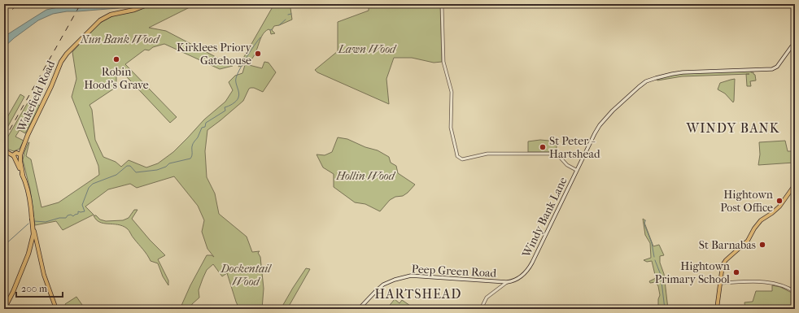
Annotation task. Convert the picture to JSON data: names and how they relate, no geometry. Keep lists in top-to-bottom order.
{
  "streets": {
    "highway": ["Wakefield Road"],
    "main road": ["Windy Bank Lane", "Peep Green Road"]
  },
  "crossings": [
    ["Windy Bank Lane", "Peep Green Road"]
  ],
  "districts": ["WINDY BANK", "HARTSHEAD"],
  "parks": [
    "Nun Bank Wood",
    "Lawn Wood",
    "Hollin Wood",
    "Dockentail Wood"
  ],
  "places": [
    "Kirklees Priory Gatehouse",
    "Robin Hood's Grave",
    "St Peter - Hartshead",
    "Hightown Post Office",
    "St Barnabas",
    "Hightown Primary School"
  ],
  "scale_bar": "200 m"
}
